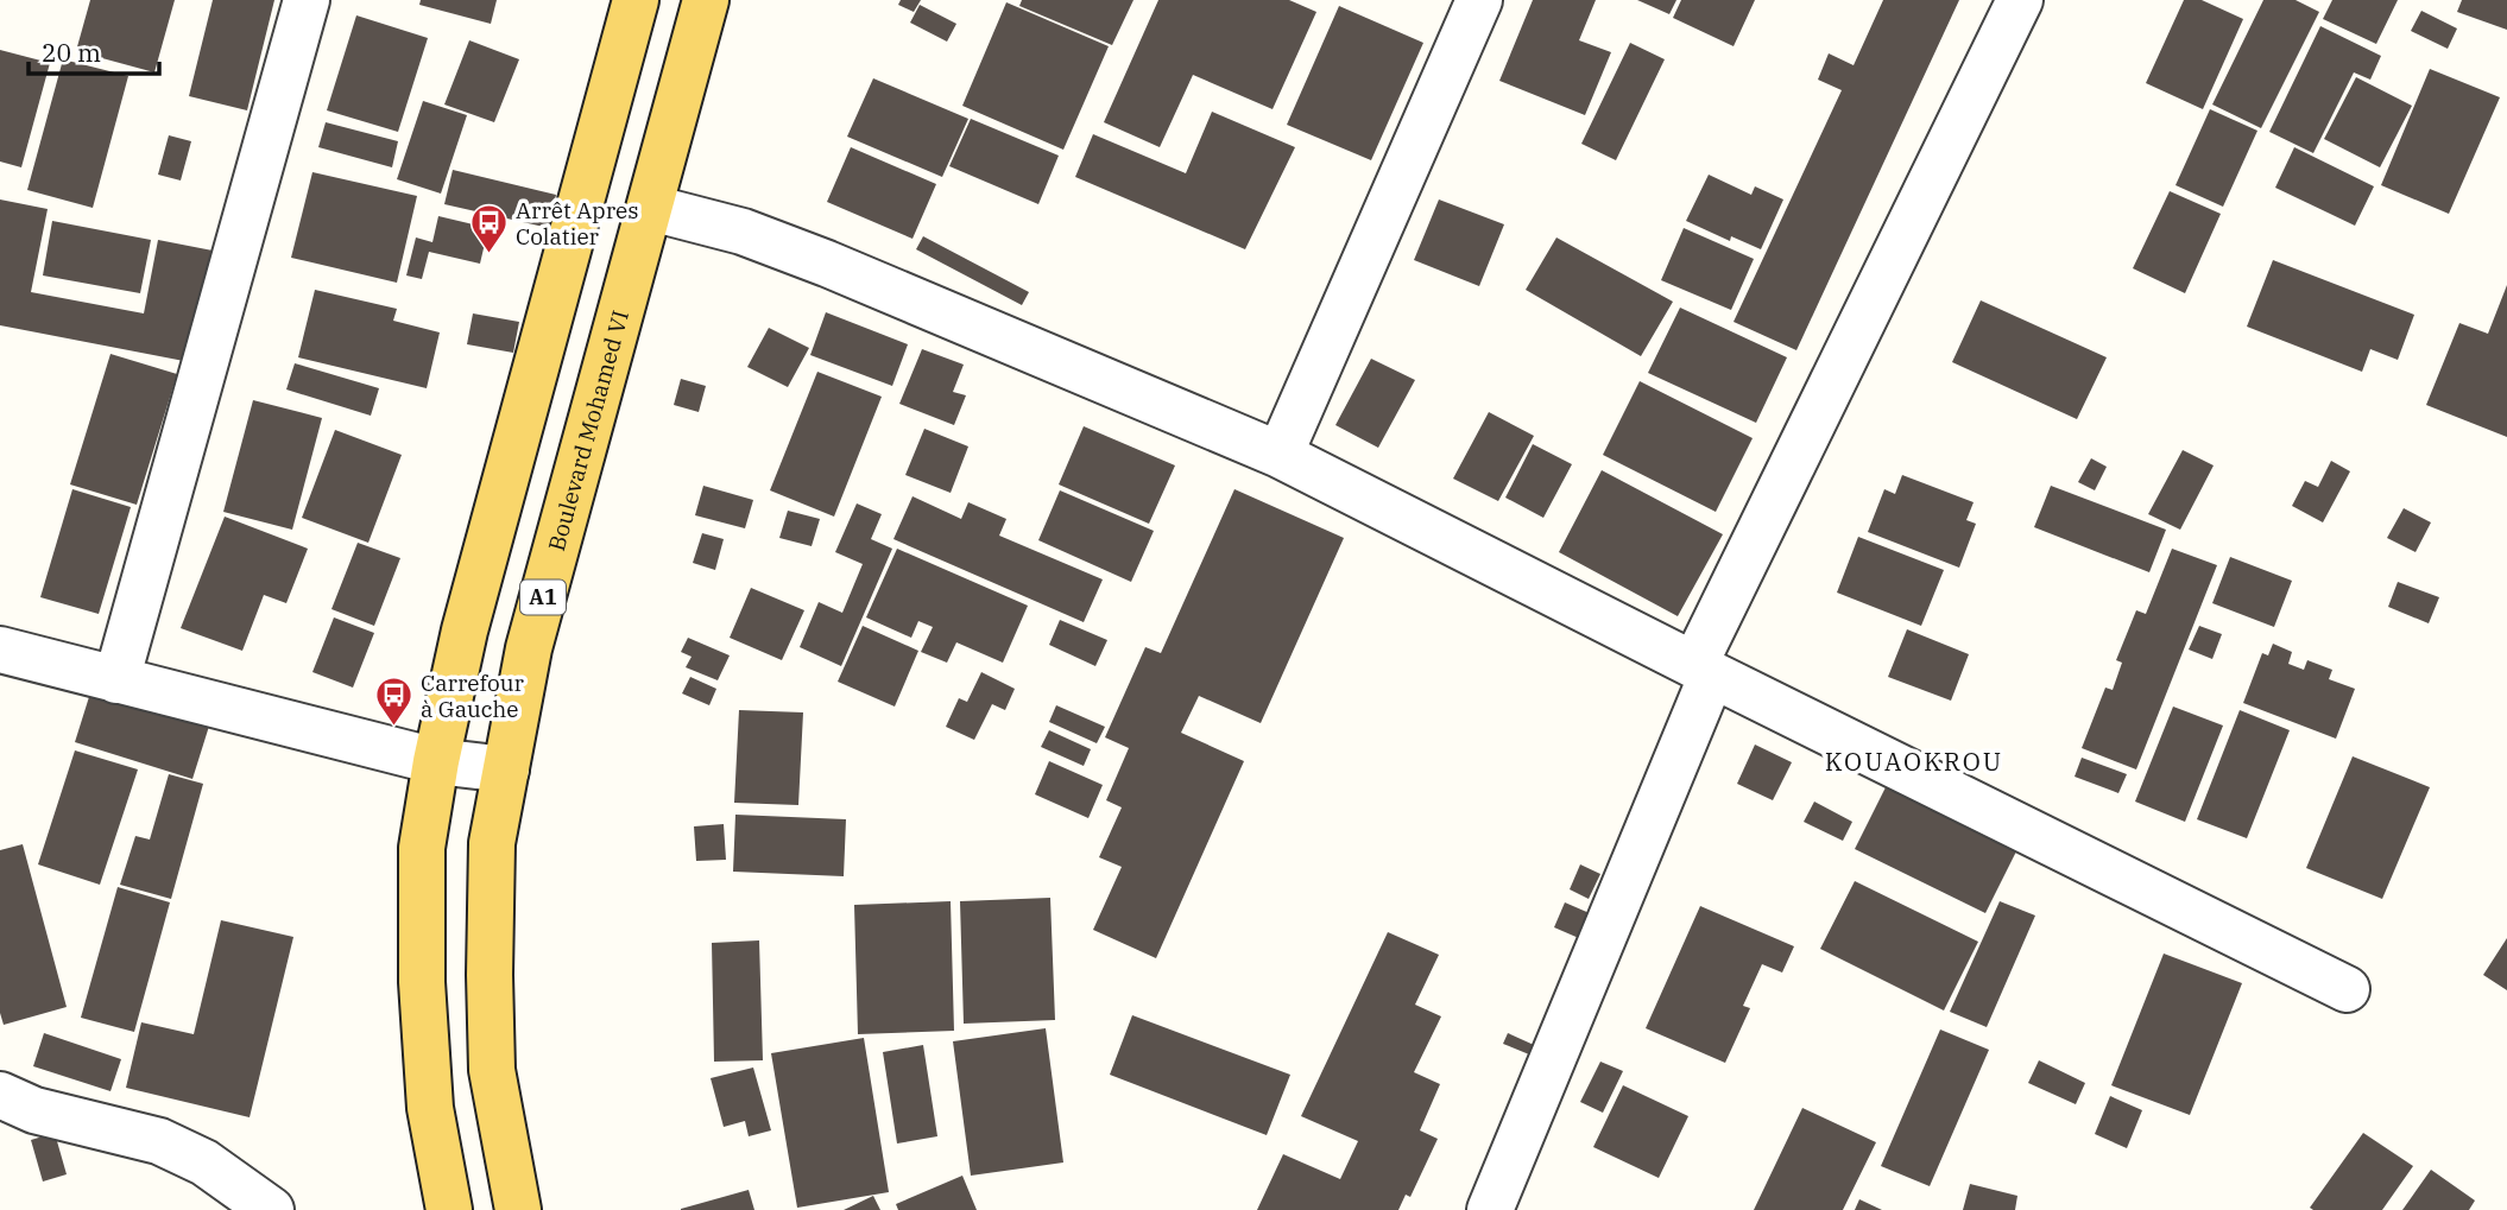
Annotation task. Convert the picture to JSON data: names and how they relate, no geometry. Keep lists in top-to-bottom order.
{
  "streets": {
    "main road": ["Boulevard Mohamed VI", "A1"]
  },
  "districts": ["KOUAOKROU"],
  "places": {
    "bus stop": ["Arrêt Apres Colatier", "Carrefour à Gauche"]
  },
  "scale_bar": "20 m"
}
